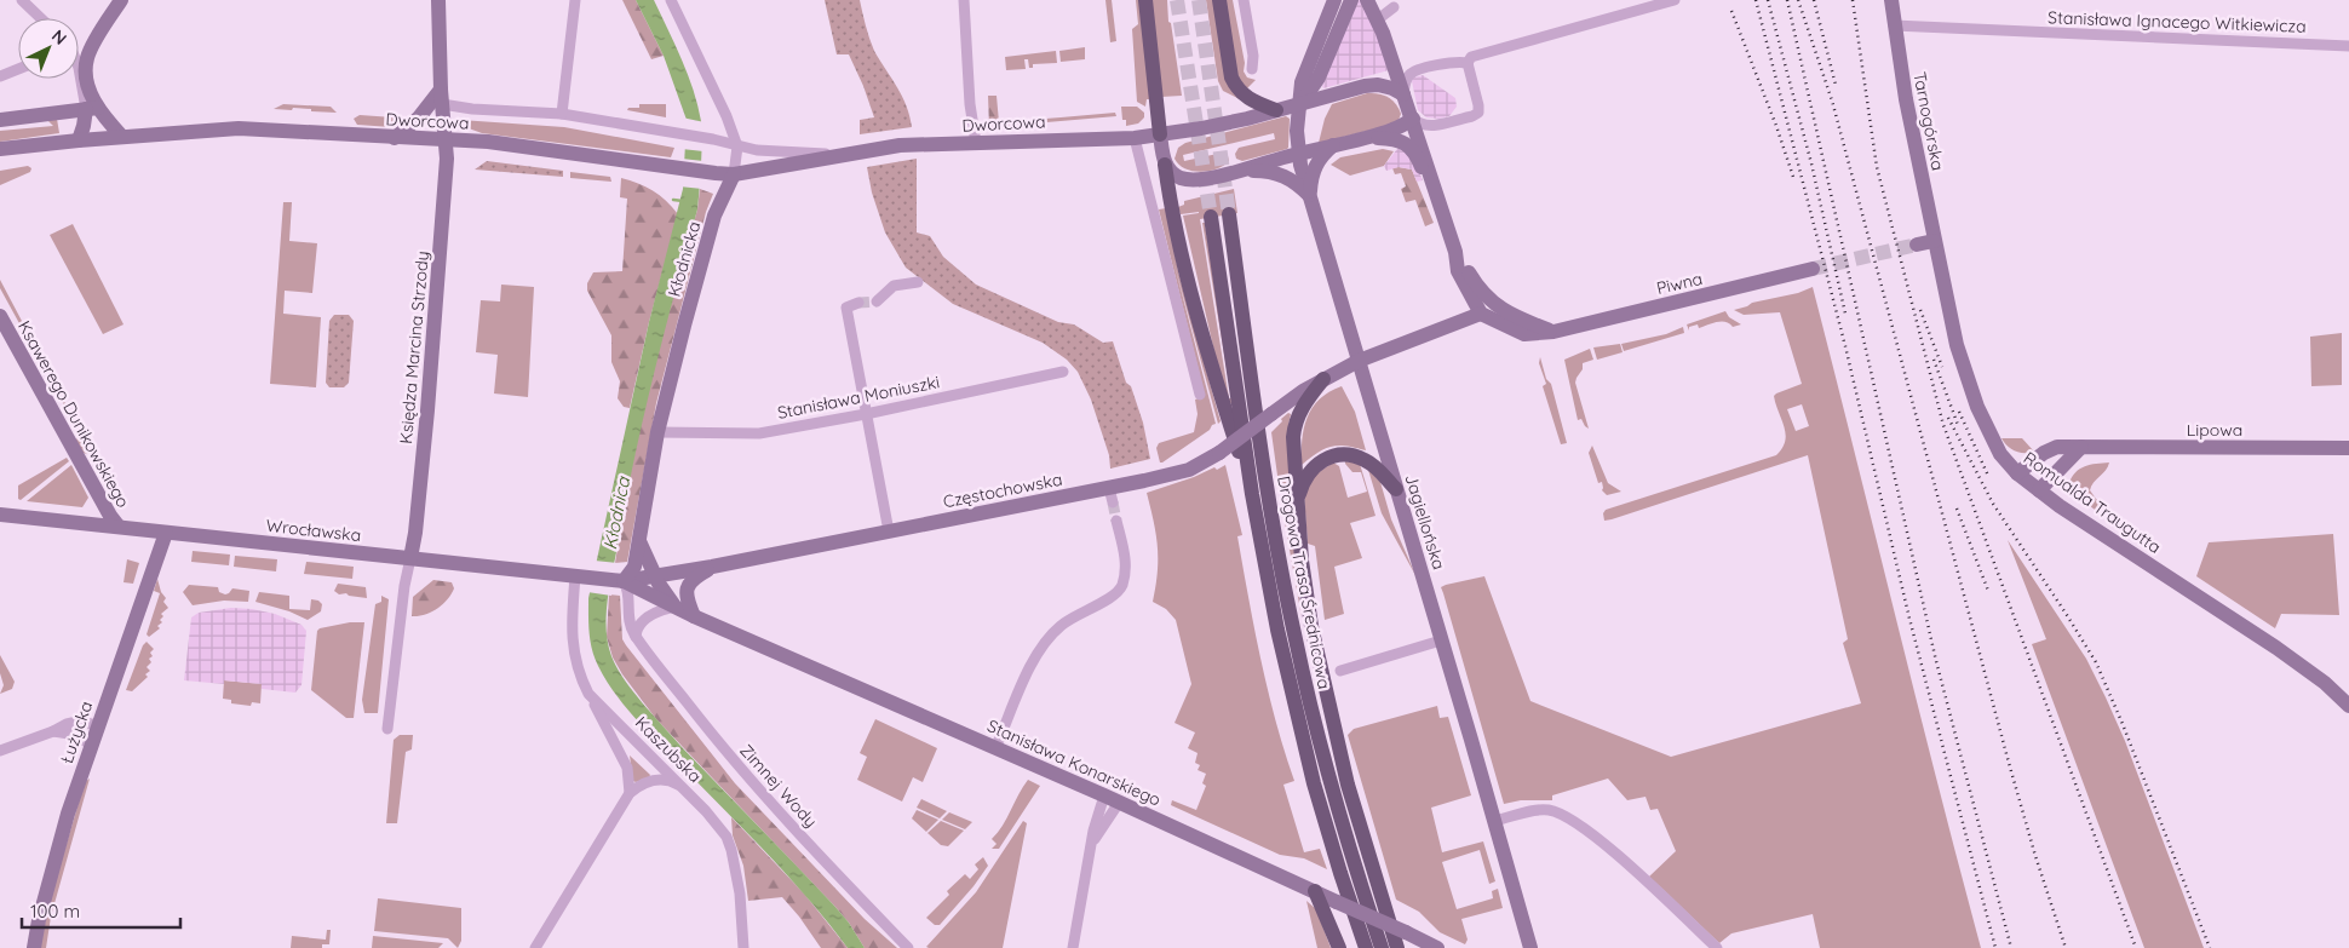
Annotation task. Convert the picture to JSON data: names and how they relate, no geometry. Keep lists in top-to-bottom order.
{
  "streets": {
    "main road": [
      "Dworcowa",
      "Tarnogórska",
      "Kłodnicka",
      "Piwna",
      "Księdza Marcina Strzody",
      "Ksawerego Dunikowskiego",
      "Lipowa",
      "Częstochowska",
      "Romualda Traugutta",
      "Jagiellońska",
      "Wrocławska",
      "Drogowa Trasa Średnicowa",
      "Łużycka",
      "Stanisława Konarskiego"
    ],
    "street": [
      "Stanisława Ignacego Witkiewicza",
      "Stanisława Moniuszki",
      "Kaszubska",
      "Zimnej Wody"
    ]
  },
  "crossings": [
    ["Stanisława Ignacego Witkiewicza", "Tarnogórska"],
    ["Dworcowa", "Kłodnicka"],
    ["Dworcowa", "Księdza Marcina Strzody"],
    ["Dworcowa", "Jagiellońska"],
    ["Tarnogórska", "Romualda Traugutta"],
    ["Kłodnicka", "Stanisława Moniuszki"],
    ["Kłodnicka", "Częstochowska"],
    ["Kłodnicka", "Wrocławska"],
    ["Kłodnicka", "Stanisława Konarskiego"],
    ["Kłodnicka", "Zimnej Wody"],
    ["Piwna", "Częstochowska"],
    ["Księdza Marcina Strzody", "Wrocławska"],
    ["Ksawerego Dunikowskiego", "Wrocławska"],
    ["Lipowa", "Romualda Traugutta"],
    ["Częstochowska", "Jagiellońska"],
    ["Częstochowska", "Wrocławska"],
    ["Częstochowska", "Stanisława Konarskiego"],
    ["Częstochowska", "Zimnej Wody"],
    ["Wrocławska", "Łużycka"],
    ["Wrocławska", "Kaszubska"],
    ["Wrocławska", "Stanisława Konarskiego"],
    ["Wrocławska", "Zimnej Wody"],
    ["Stanisława Konarskiego", "Zimnej Wody"]
  ],
  "water": ["Kłodnica"],
  "scale_bar": "100 m",
  "north": "top right"
}
